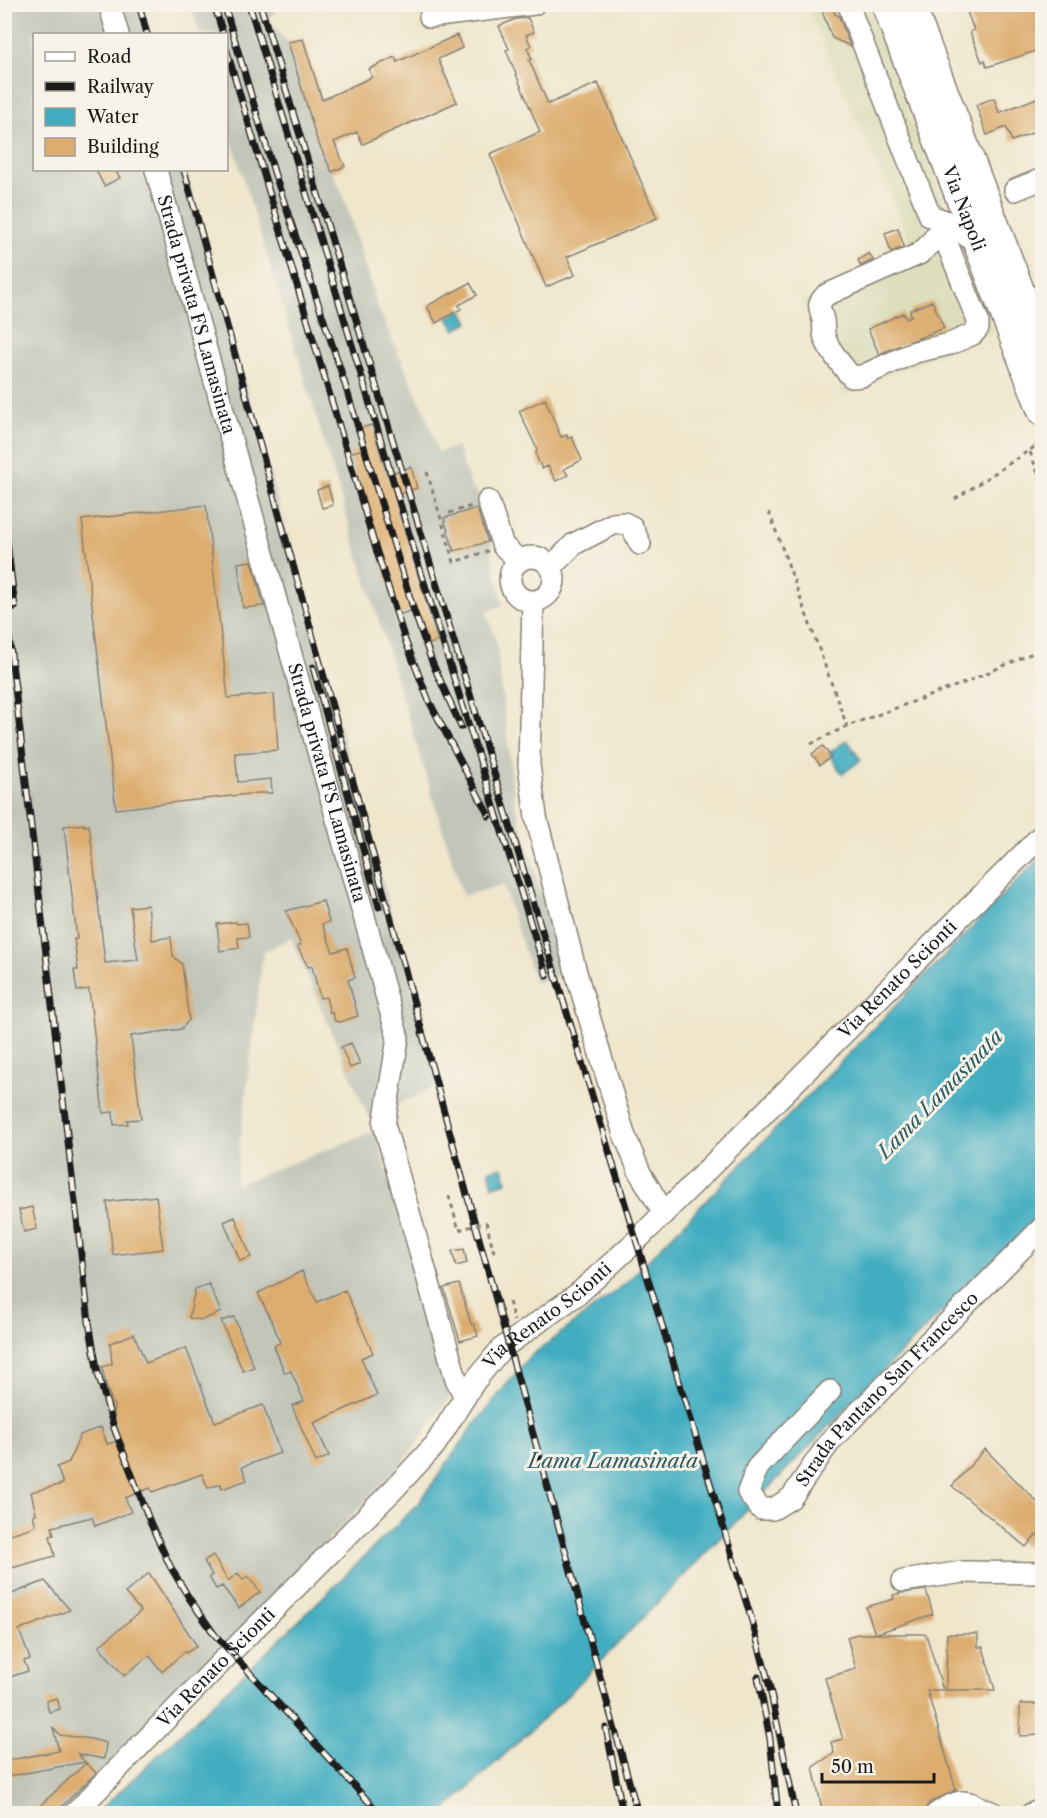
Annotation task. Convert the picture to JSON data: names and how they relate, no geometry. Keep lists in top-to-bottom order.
{
  "streets": {
    "main road": ["Via Napoli"],
    "street": ["Strada privata FS Lamasinata", "Via Renato Scionti", "Strada Pantano San Francesco"]
  },
  "crossings": [
    ["Strada privata FS Lamasinata", "Via Renato Scionti"]
  ],
  "water": ["Lama Lamasinata"],
  "legend": [
    "Road",
    "Railway",
    "Water",
    "Building"
  ],
  "scale_bar": "50 m"
}
